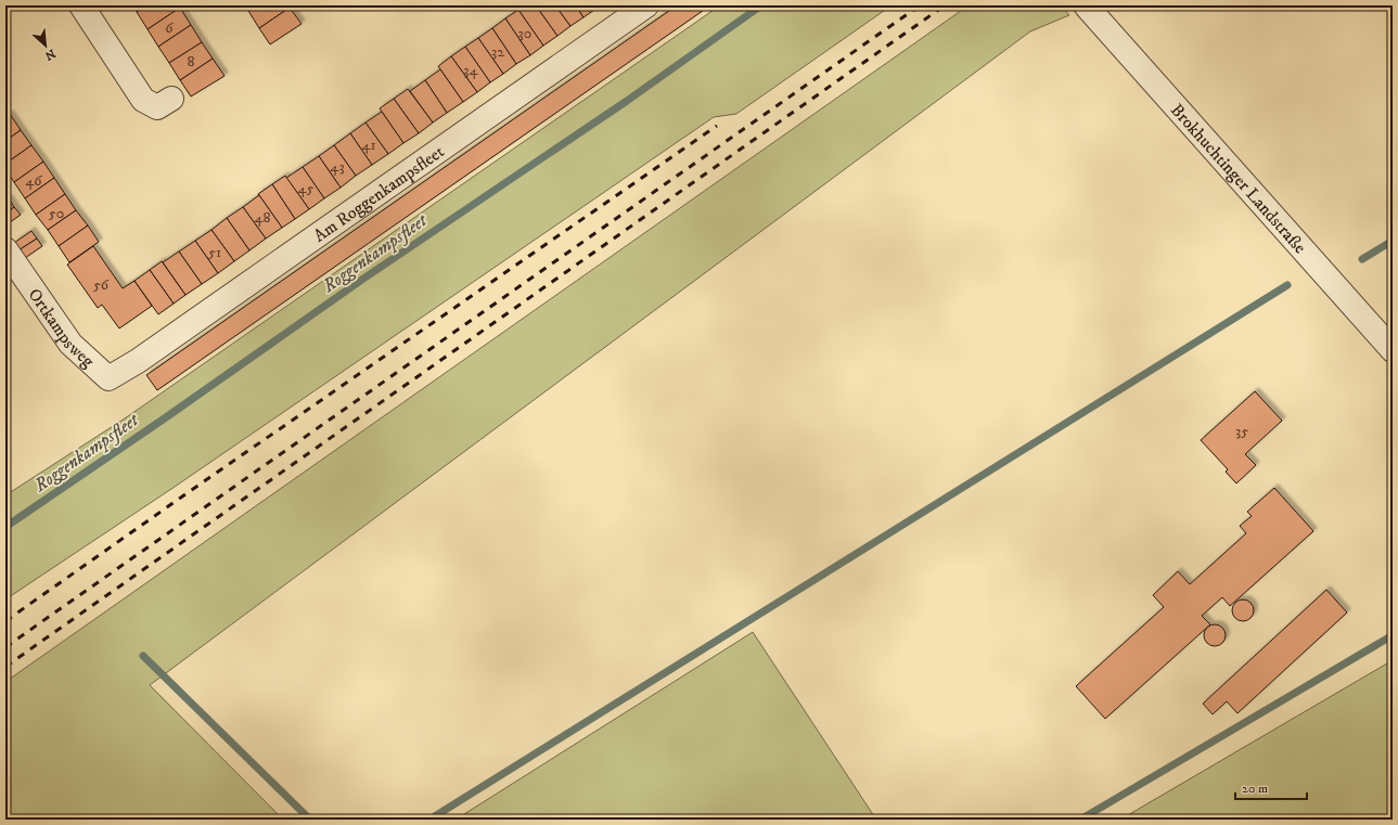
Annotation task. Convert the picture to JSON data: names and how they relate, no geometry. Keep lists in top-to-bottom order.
{
  "streets": {
    "street": ["Brokhuchtinger Landstraße", "Am Roggenkampsfleet", "Ortkampsweg"]
  },
  "crossings": [
    ["Am Roggenkampsfleet", "Ortkampsweg"]
  ],
  "water": ["Roggenkampsfleet"],
  "house_numbers": [
    "6",
    "30",
    "32",
    "8",
    "34",
    "41",
    "43",
    "46",
    "45",
    "50",
    "48",
    "51",
    "56",
    "35"
  ],
  "scale_bar": "20 m",
  "north": "bottom right"
}
